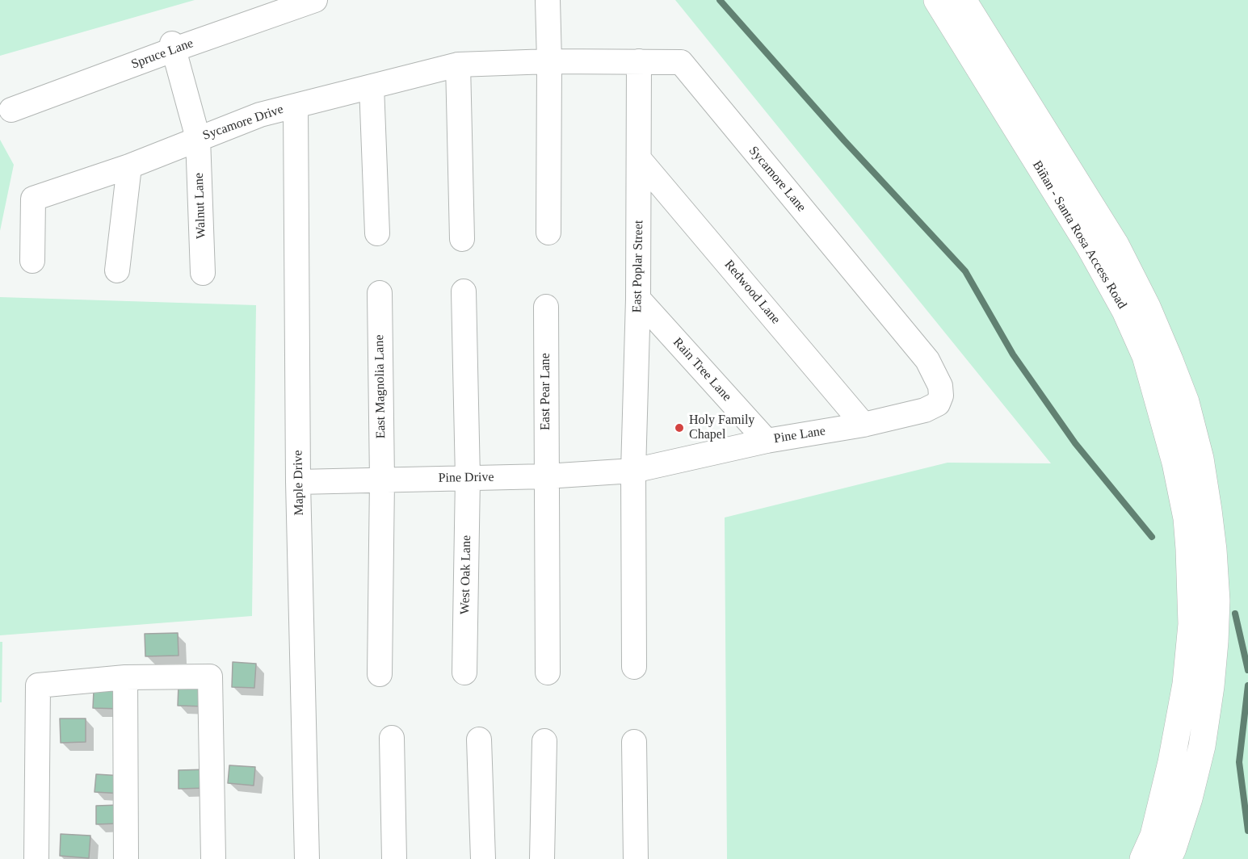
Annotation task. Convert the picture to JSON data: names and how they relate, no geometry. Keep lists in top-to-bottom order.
{
  "streets": {
    "main road": ["Biñan - Santa Rosa Access Road"],
    "street": [
      "Spruce Lane",
      "Sycamore Drive",
      "Sycamore Lane",
      "Walnut Lane",
      "East Poplar Street",
      "Redwood Lane",
      "Rain Tree Lane",
      "East Magnolia Lane",
      "East Pear Lane",
      "Pine Lane",
      "Pine Drive",
      "Maple Drive",
      "West Oak Lane"
    ]
  },
  "crossings": [
    ["Spruce Lane", "Walnut Lane"],
    ["Sycamore Drive", "Sycamore Lane"],
    ["Sycamore Drive", "Walnut Lane"],
    ["Sycamore Drive", "Maple Drive"],
    ["Sycamore Lane", "East Poplar Street"],
    ["Sycamore Lane", "Pine Lane"],
    ["East Poplar Street", "Redwood Lane"],
    ["East Poplar Street", "Rain Tree Lane"],
    ["East Poplar Street", "Pine Lane"],
    ["East Poplar Street", "Pine Drive"],
    ["Redwood Lane", "Pine Lane"],
    ["Rain Tree Lane", "Pine Lane"],
    ["East Magnolia Lane", "Pine Drive"],
    ["East Pear Lane", "Pine Drive"],
    ["Pine Lane", "Pine Drive"],
    ["Pine Drive", "Maple Drive"],
    ["Pine Drive", "West Oak Lane"]
  ],
  "places": ["Holy Family Chapel"]
}
